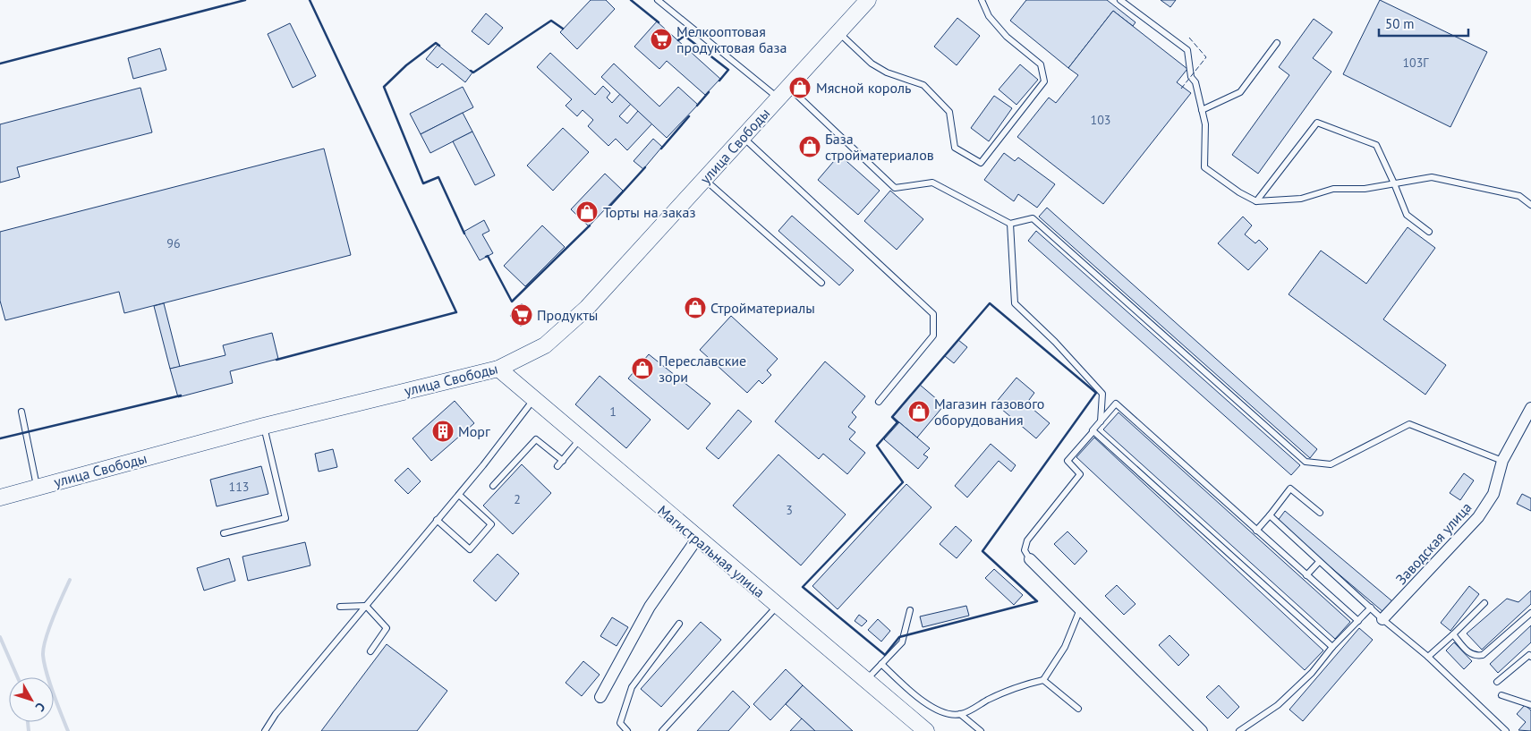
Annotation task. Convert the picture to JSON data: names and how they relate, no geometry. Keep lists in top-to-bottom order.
{
  "streets": {
    "main road": ["улица Свободы", "Магистральная улица"],
    "street": ["Заводская улица"]
  },
  "crossings": [
    ["улица Свободы", "Магистральная улица"]
  ],
  "places": {
    "supermarket": ["Мелкооптовая продуктовая база", "Продукты"],
    "shop": [
      "Мясной король",
      "База стройматериалов",
      "Торты на заказ",
      "Стройматериалы",
      "Переславские зори",
      "Магазин газового оборудования"
    ],
    "building": ["Морг"]
  },
  "house_numbers": [
    "103Г",
    "103",
    "96",
    "1",
    "113",
    "2",
    "3"
  ],
  "scale_bar": "50 m",
  "north": "bottom right"
}
